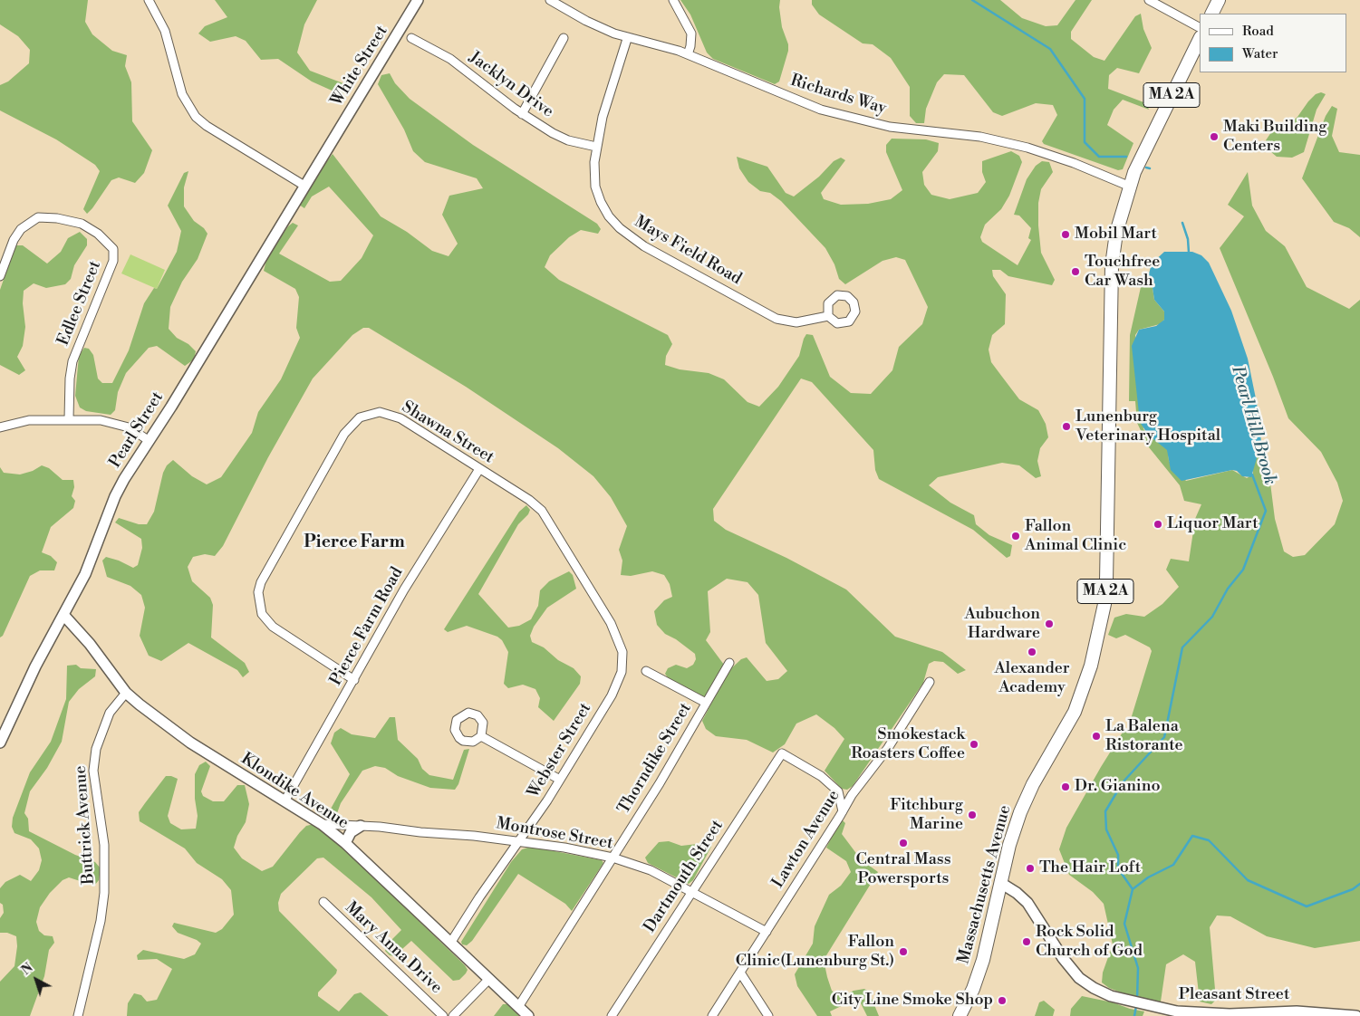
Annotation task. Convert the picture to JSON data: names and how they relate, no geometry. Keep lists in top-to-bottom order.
{
  "streets": {
    "main road": ["MA 2A", "Massachusetts Avenue"],
    "street": [
      "White Street",
      "Jacklyn Drive",
      "Richards Way",
      "Mays Field Road",
      "Edlee Street",
      "Pearl Street",
      "Shawna Street",
      "Pierce Farm Road",
      "Webster Street",
      "Thorndike Street",
      "Klondike Avenue",
      "Buttrick Avenue",
      "Montrose Street",
      "Lawton Avenue",
      "Dartmouth Street",
      "Mary Anna Drive",
      "Pleasant Street"
    ]
  },
  "crossings": [
    ["White Street", "Pearl Street"],
    ["Jacklyn Drive", "Mays Field Road"],
    ["Richards Way", "Mays Field Road"],
    ["Richards Way", "Massachusetts Avenue"],
    ["Pearl Street", "Klondike Avenue"],
    ["Shawna Street", "Pierce Farm Road"],
    ["Shawna Street", "Webster Street"],
    ["Pierce Farm Road", "Klondike Avenue"],
    ["Webster Street", "Klondike Avenue"],
    ["Webster Street", "Montrose Street"],
    ["Thorndike Street", "Klondike Avenue"],
    ["Thorndike Street", "Montrose Street"],
    ["Klondike Avenue", "Buttrick Avenue"],
    ["Klondike Avenue", "Montrose Street"],
    ["Montrose Street", "Lawton Avenue"],
    ["Montrose Street", "Dartmouth Street"],
    ["Lawton Avenue", "Dartmouth Street"],
    ["Massachusetts Avenue", "Pleasant Street"]
  ],
  "districts": ["Pierce Farm"],
  "water": ["Pearl Hill Brook"],
  "places": [
    "Maki Building Centers",
    "Mobil Mart",
    "Touchfree Car Wash",
    "Lunenburg Veterinary Hospital",
    "Liquor Mart",
    "Fallon Animal Clinic",
    "Aubuchon Hardware",
    "Alexander Academy",
    "La Balena Ristorante",
    "Smokestack Roasters Coffee",
    "Dr. Gianino",
    "Fitchburg Marine",
    "Central Mass Powersports",
    "The Hair Loft",
    "Rock Solid Church of God",
    "Fallon Clinic(Lunenburg St.)",
    "City Line Smoke Shop"
  ],
  "legend": ["Road", "Water"],
  "north": "top left"
}
